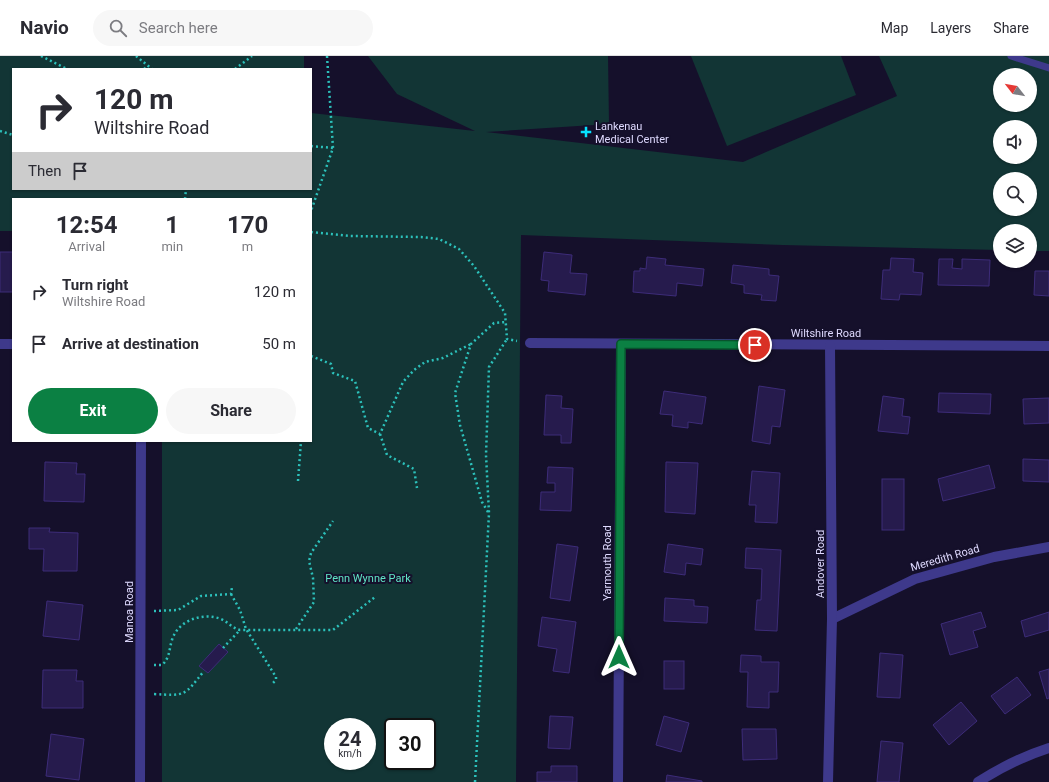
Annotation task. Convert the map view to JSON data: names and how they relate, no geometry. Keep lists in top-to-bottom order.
{
  "streets": {
    "street": [
      "Wiltshire Road",
      "Meredith Road",
      "Yarmouth Road",
      "Andover Road",
      "Manoa Road"
    ]
  },
  "crossings": [
    ["Wiltshire Road", "Yarmouth Road"],
    ["Wiltshire Road", "Andover Road"],
    ["Meredith Road", "Andover Road"]
  ],
  "parks": ["Penn Wynne Park"],
  "places": {
    "health": ["Lankenau Medical Center"]
  },
  "north": "top left",
  "page": {
    "header": "Navio",
    "search": "Search here",
    "nav": ["Map", "Layers", "Share"],
    "turn": ["120 m", "Wiltshire Road"],
    "then": "Then",
    "eta": [
      "12:54",
      "Arrival",
      "1",
      "min",
      "170",
      "m"
    ],
    "list": [
      {
        "name": "Turn right",
        "note": "Wiltshire Road",
        "value": "120 m"
      },
      {
        "name": "Arrive at destination",
        "value": "50 m"
      }
    ],
    "buttons": ["Exit", "Share"],
    "speed": "24 km/h",
    "limit": "30"
  }
}
